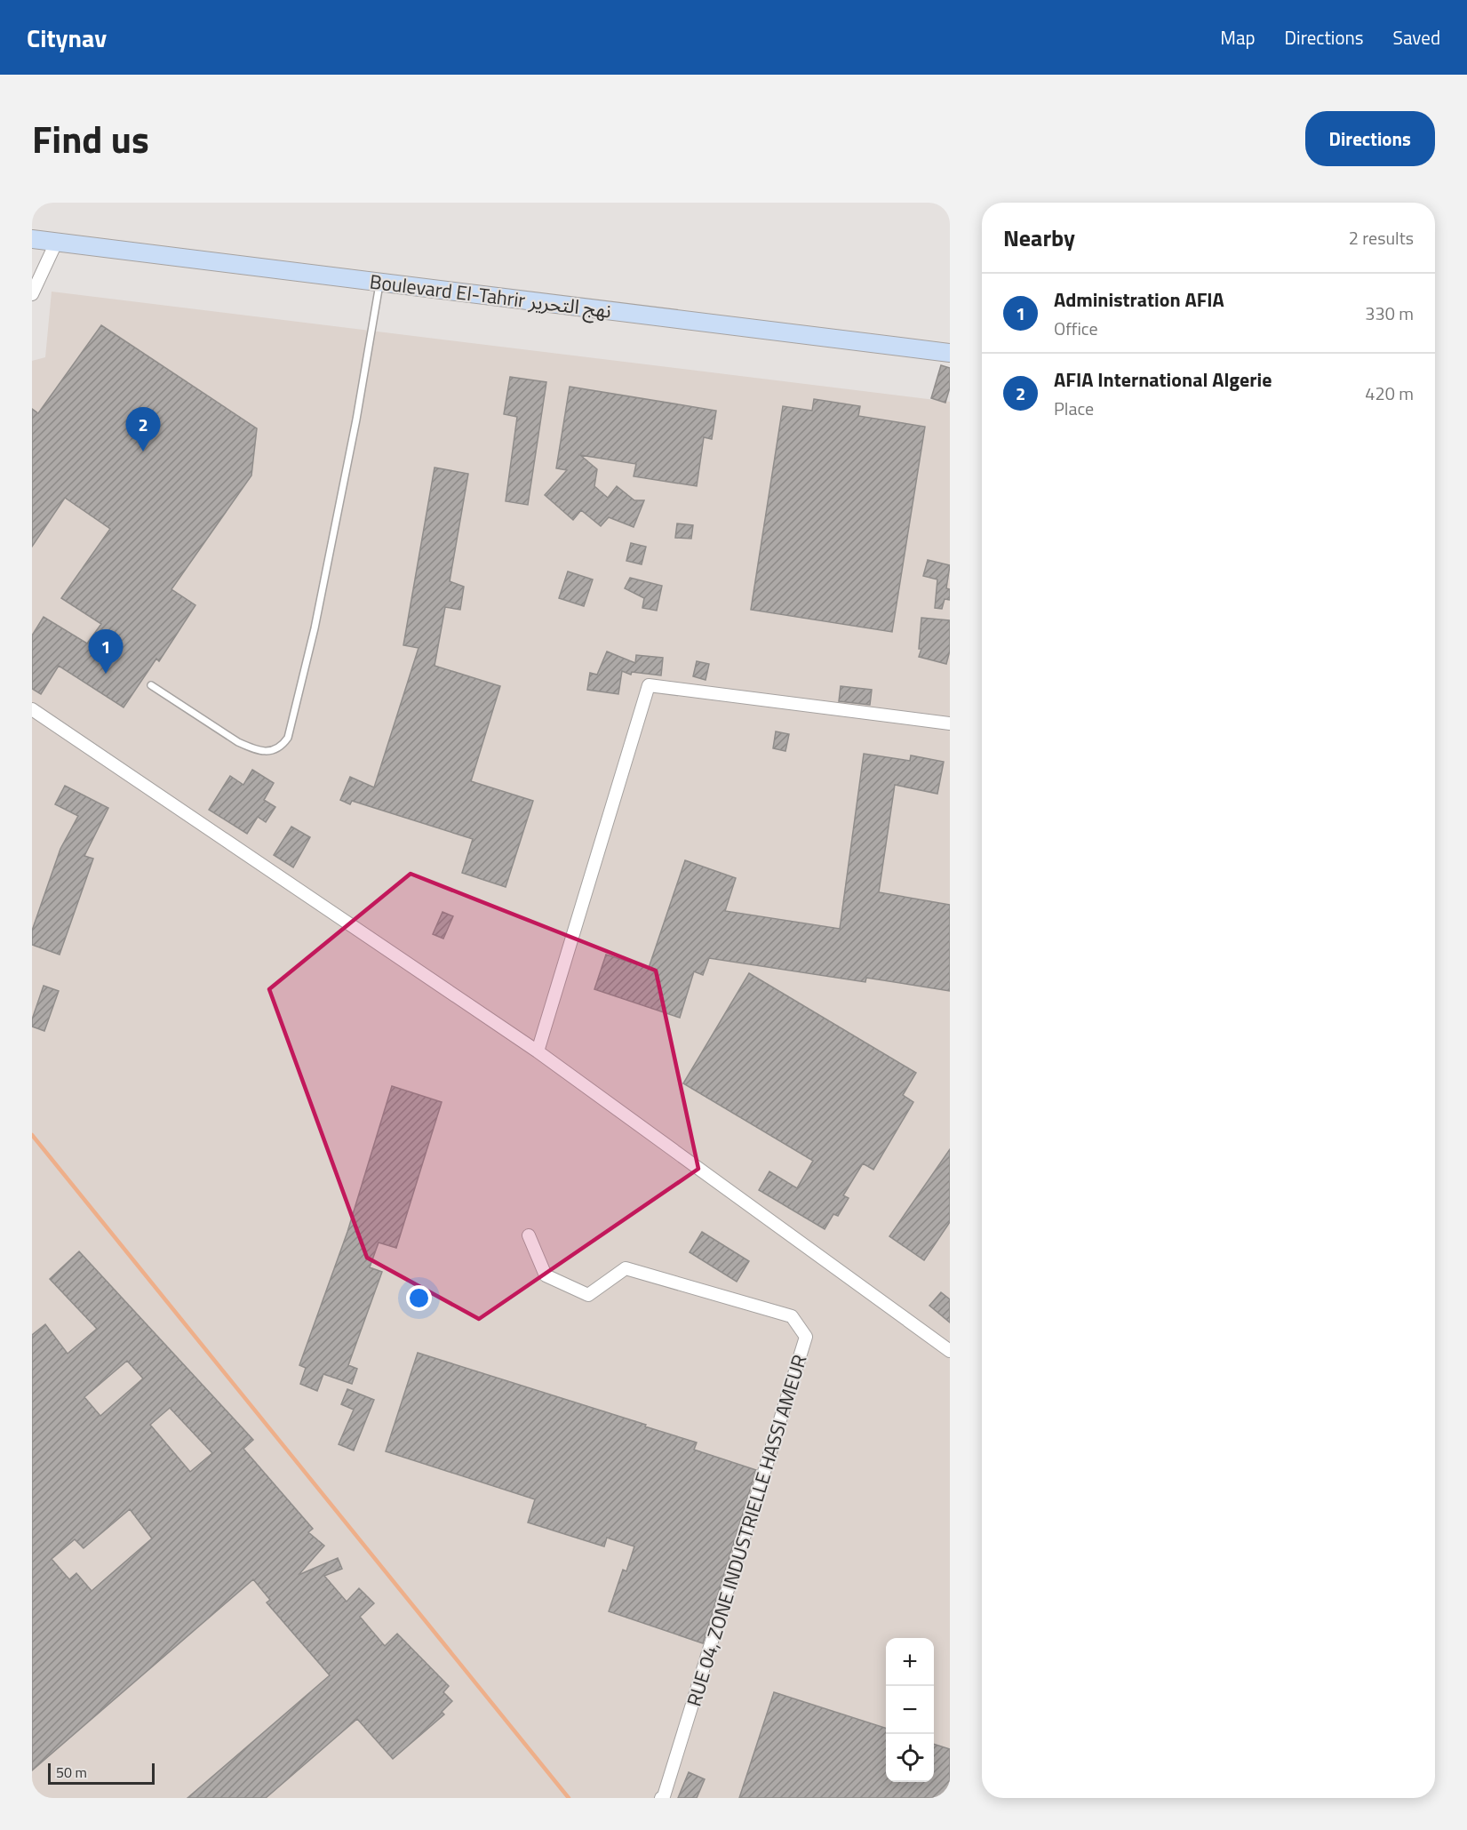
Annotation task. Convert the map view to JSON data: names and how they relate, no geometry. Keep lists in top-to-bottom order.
{
  "streets": {
    "main road": ["Boulevard El-Tahrir نهج التحرير"],
    "street": ["RUE 04, ZONE INDUSTRIELLE HASSI AMEUR"]
  },
  "scale_bar": "50 m",
  "page": {
    "header": "Citynav",
    "nav": ["Map", "Directions", "Saved"],
    "title": "Find us",
    "buttons": "Directions",
    "heading": ["Nearby", "2 results"],
    "list": [
      {
        "mark": "1",
        "name": "Administration AFIA",
        "note": "Office",
        "value": "330 m"
      },
      {
        "mark": "2",
        "name": "AFIA International Algerie",
        "note": "Place",
        "value": "420 m"
      }
    ],
    "pins": ["2", "1"],
    "map_buttons": ["+", "−"],
    "scale": "50 m"
  }
}
